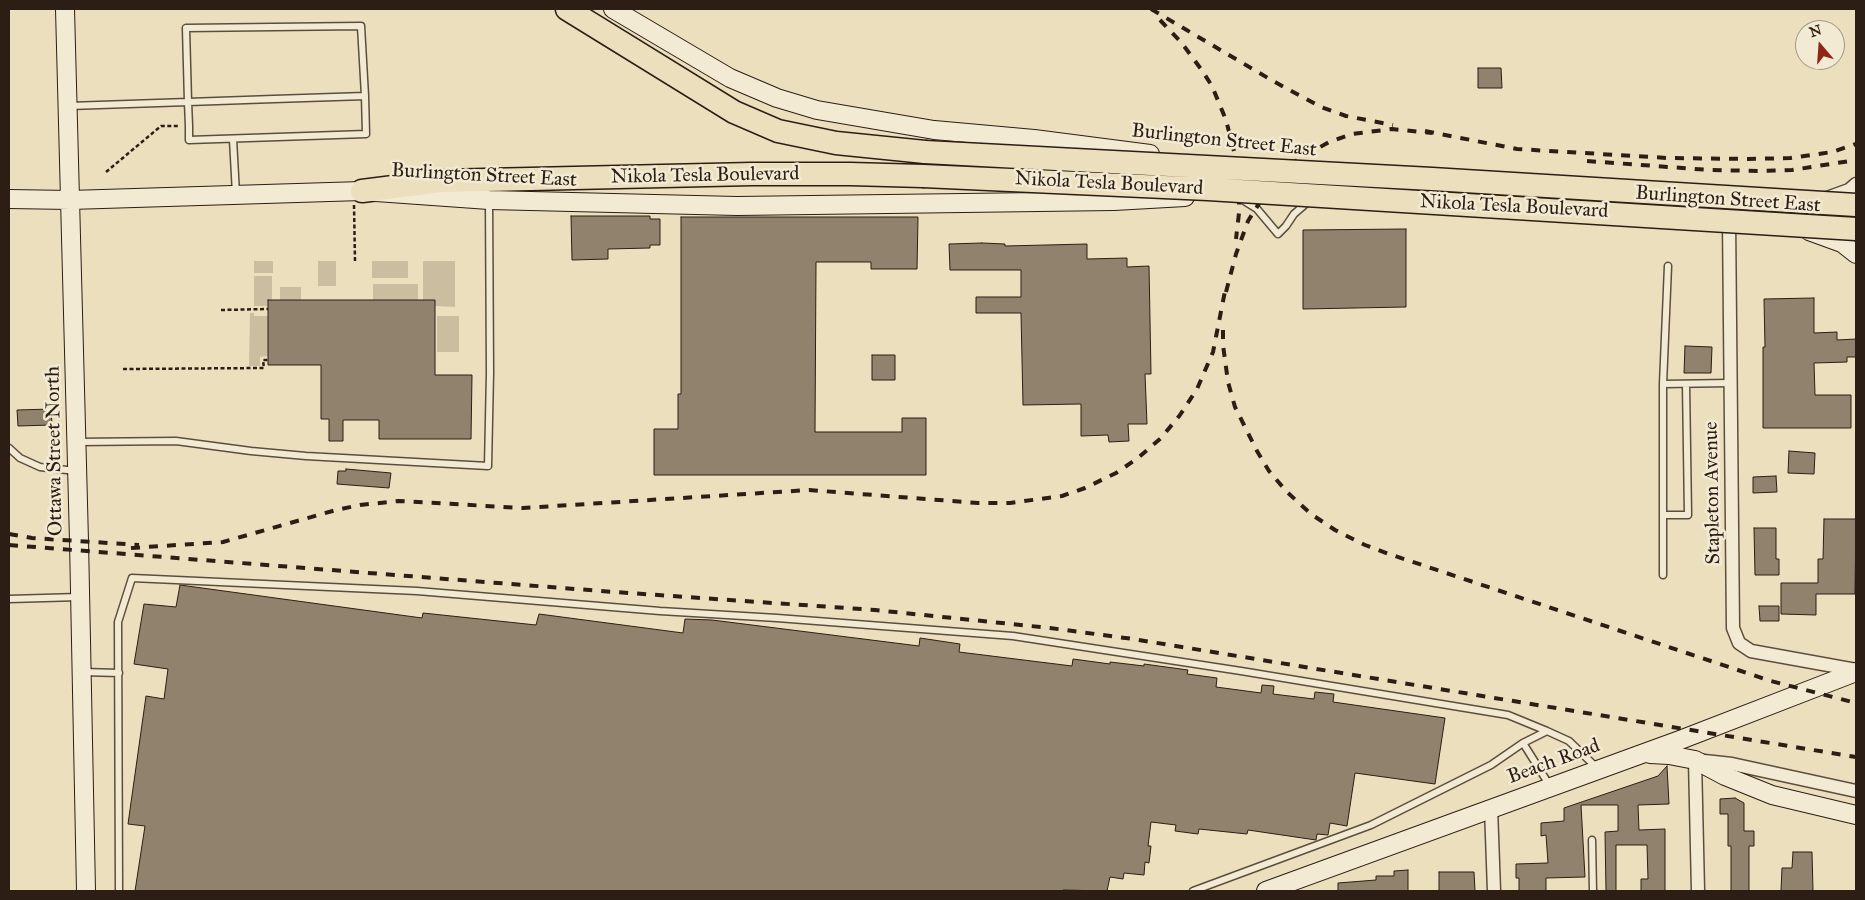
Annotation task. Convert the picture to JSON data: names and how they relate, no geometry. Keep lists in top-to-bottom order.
{
  "streets": {
    "highway": ["Nikola Tesla Boulevard"],
    "main road": ["Burlington Street East", "Ottawa Street North", "Beach Road"],
    "street": ["Stapleton Avenue"]
  },
  "crossings": [
    ["Burlington Street East", "Nikola Tesla Boulevard"],
    ["Burlington Street East", "Ottawa Street North"],
    ["Burlington Street East", "Stapleton Avenue"],
    ["Stapleton Avenue", "Beach Road"]
  ],
  "north": "top"
}
